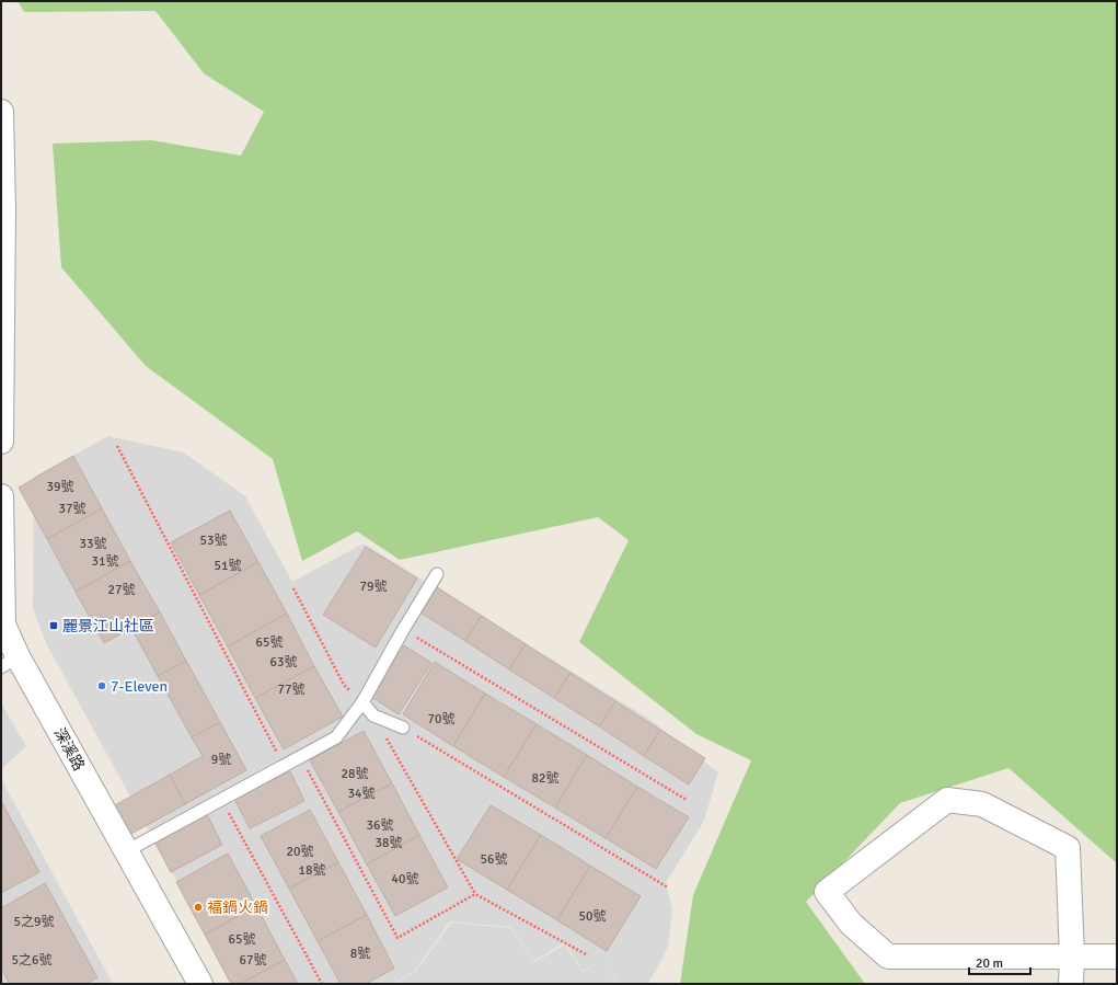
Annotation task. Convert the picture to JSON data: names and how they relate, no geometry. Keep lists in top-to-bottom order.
{
  "streets": {
    "street": ["深溪路"]
  },
  "places": {
    "transit": ["麗景江山社區"],
    "other": ["7-Eleven", "褔鍋火鍋"]
  },
  "house_numbers": [
    "39號",
    "37號",
    "53號",
    "33號",
    "31號",
    "51號",
    "79號",
    "27號",
    "65號",
    "63號",
    "77號",
    "70號",
    "9號",
    "28號",
    "82號",
    "34號",
    "36號",
    "38號",
    "20號",
    "56號",
    "18號",
    "40號",
    "50號",
    "5之9號",
    "65號",
    "8號",
    "5之6號",
    "67號"
  ],
  "scale_bar": "20 m"
}
